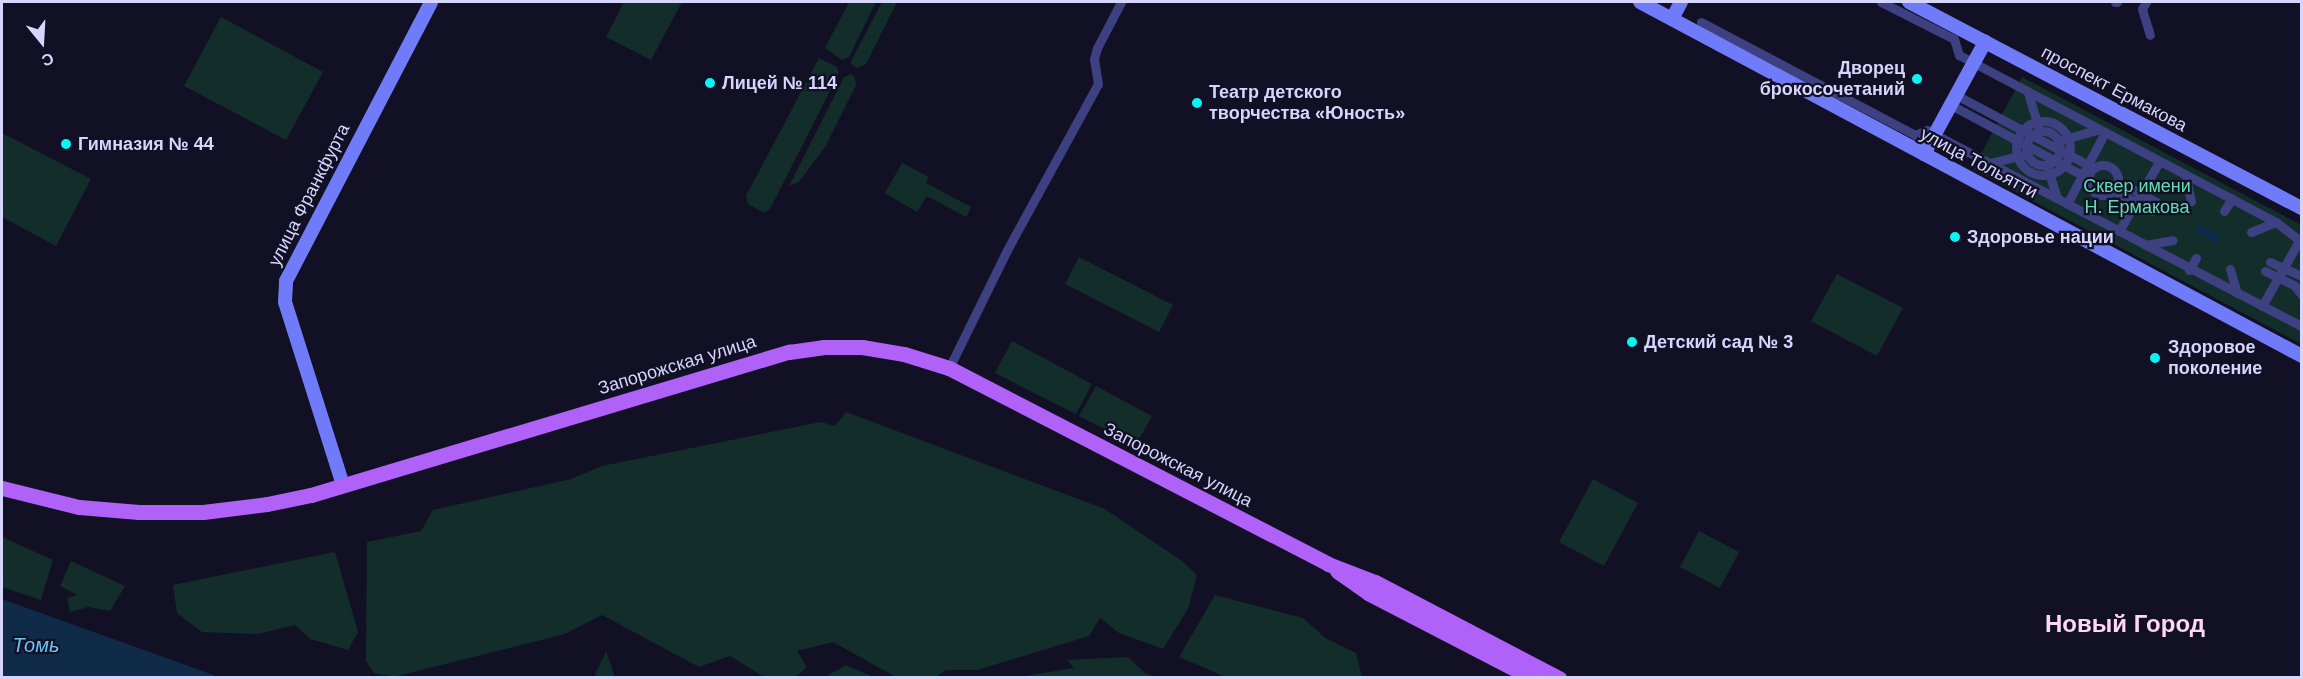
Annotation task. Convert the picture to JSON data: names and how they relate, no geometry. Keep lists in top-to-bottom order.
{
  "streets": {
    "main road": ["Запорожская улица"],
    "street": ["проспект Ермакова", "улица Тольятти", "улица Франкфурта"]
  },
  "crossings": [
    ["улица Франкфурта", "Запорожская улица"]
  ],
  "districts": ["Новый Город"],
  "water": ["Томь"],
  "parks": ["Сквер имени Н. Ермакова"],
  "places": [
    "Дворец брокосочетаний",
    "Лицей № 114",
    "Театр детского творчества «Юность»",
    "Гимназия № 44",
    "Здоровье нации",
    "Детский сад № 3",
    "Здоровое поколение"
  ],
  "north": "bottom"
}
